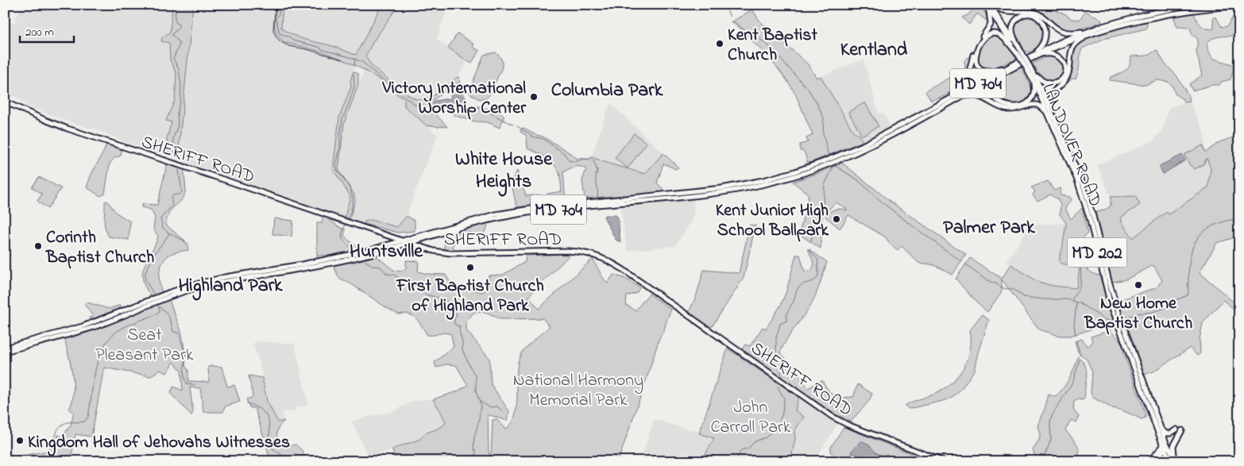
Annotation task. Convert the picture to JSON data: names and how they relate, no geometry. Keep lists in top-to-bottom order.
{
  "streets": {
    "main road": [
      "MD 704",
      "LANDOVER ROAD",
      "SHERIFF ROAD",
      "MD 202"
    ]
  },
  "crossings": [
    ["MD 704", "SHERIFF ROAD"]
  ],
  "districts": [
    "Kentland",
    "Columbia Park",
    "White House Heights",
    "Palmer Park",
    "Huntsville",
    "Highland Park"
  ],
  "parks": ["Seat Pleasant Park", "National Harmony Memorial Park", "John Carroll Park"],
  "places": [
    "Kent Baptist Church",
    "Victory International Worship Center",
    "Kent Junior High School Ballpark",
    "Corinth Baptist Church",
    "First Baptist Church of Highland Park",
    "New Home Baptist Church",
    "Kingdom Hall of Jehovahs Witnesses"
  ],
  "scale_bar": "200 m"
}
